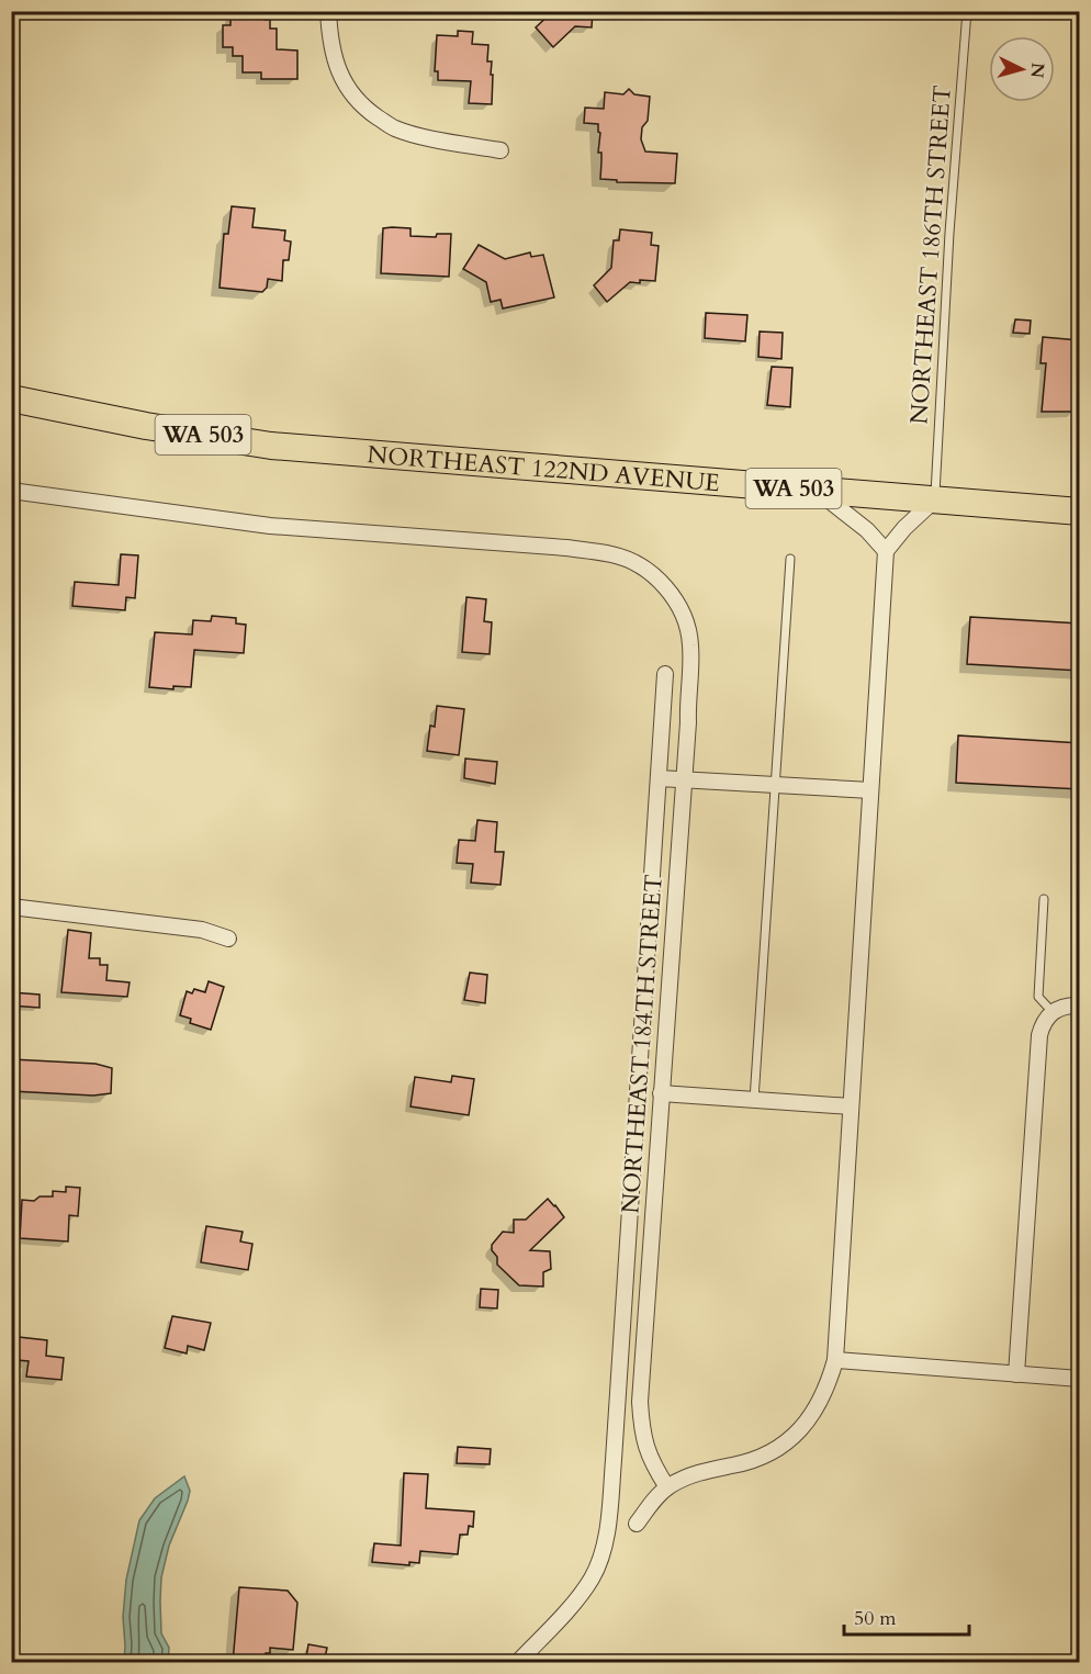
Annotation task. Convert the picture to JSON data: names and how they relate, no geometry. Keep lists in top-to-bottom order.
{
  "streets": {
    "highway": ["WA 503", "NORTHEAST 122ND AVENUE"],
    "street": ["NORTHEAST 184TH STREET"],
    "lane": ["NORTHEAST 186TH STREET"]
  },
  "crossings": [
    ["NORTHEAST 186TH STREET", "NORTHEAST 122ND AVENUE"]
  ],
  "scale_bar": "50 m",
  "north": "right"
}
